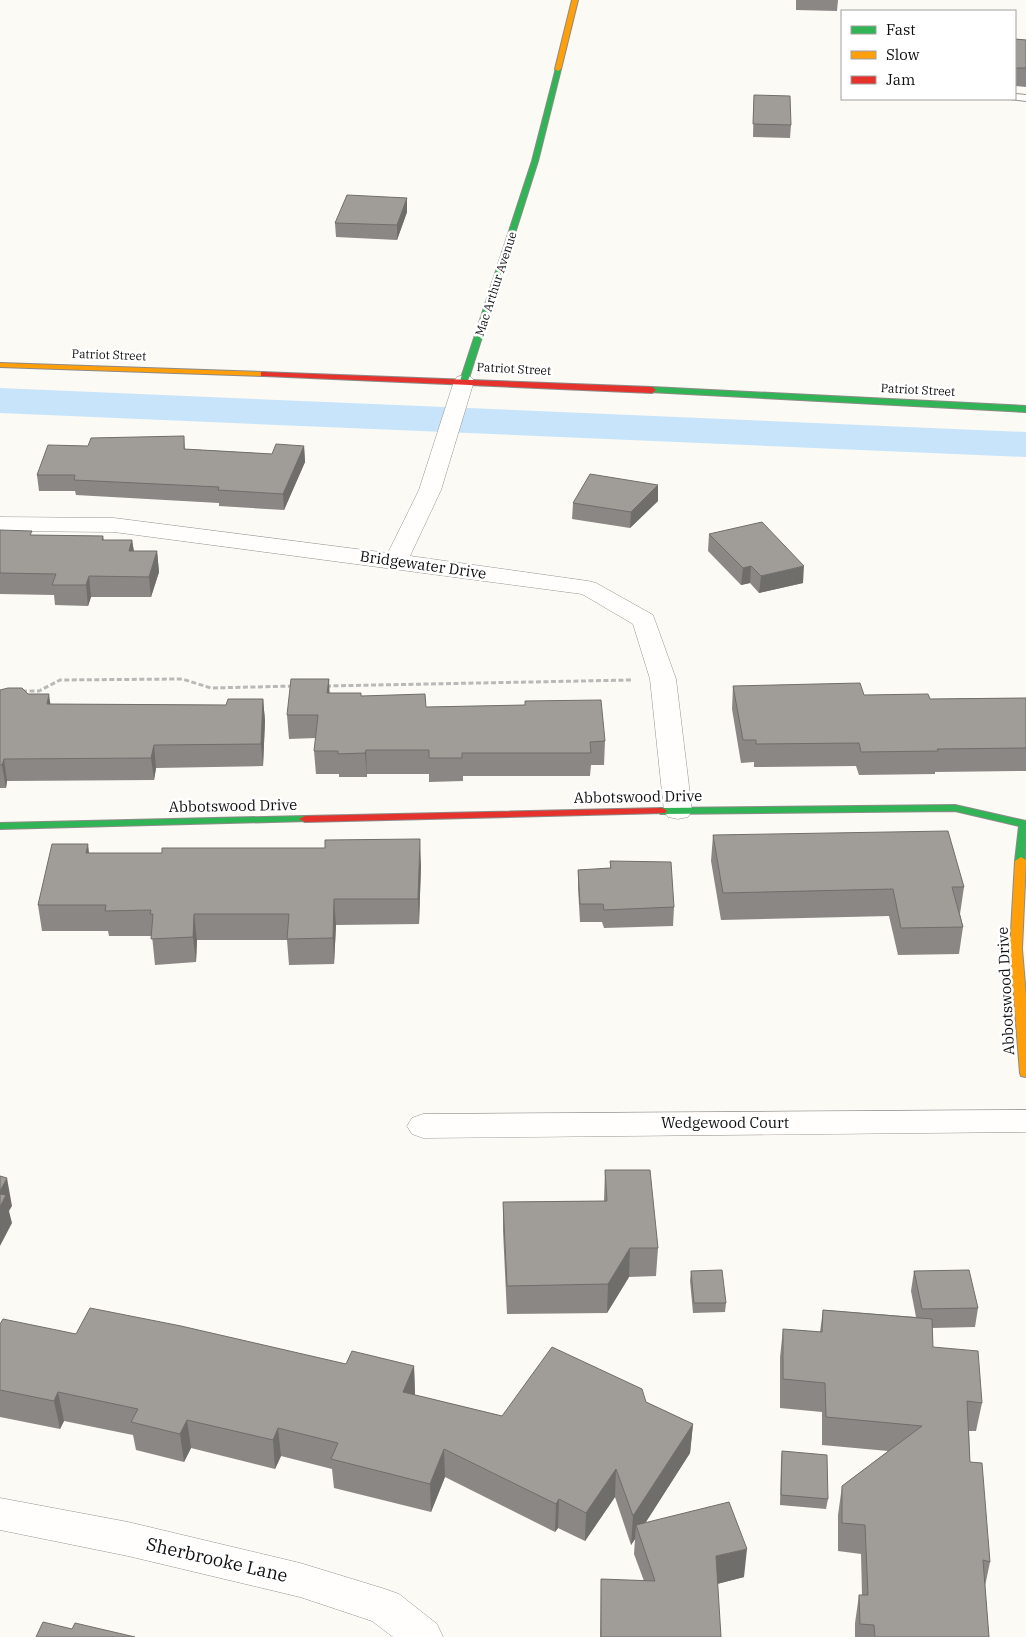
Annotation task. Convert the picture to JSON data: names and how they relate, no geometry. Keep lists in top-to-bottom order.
{
  "streets": {
    "street": [
      "Mac Arthur Avenue",
      "Patriot Street",
      "Bridgewater Drive",
      "Abbotswood Drive",
      "Wedgewood Court",
      "Sherbrooke Lane"
    ]
  },
  "crossings": [
    ["Mac Arthur Avenue", "Patriot Street"],
    ["Mac Arthur Avenue", "Bridgewater Drive"],
    ["Bridgewater Drive", "Abbotswood Drive"]
  ],
  "legend": ["Fast", "Slow", "Jam"]
}
